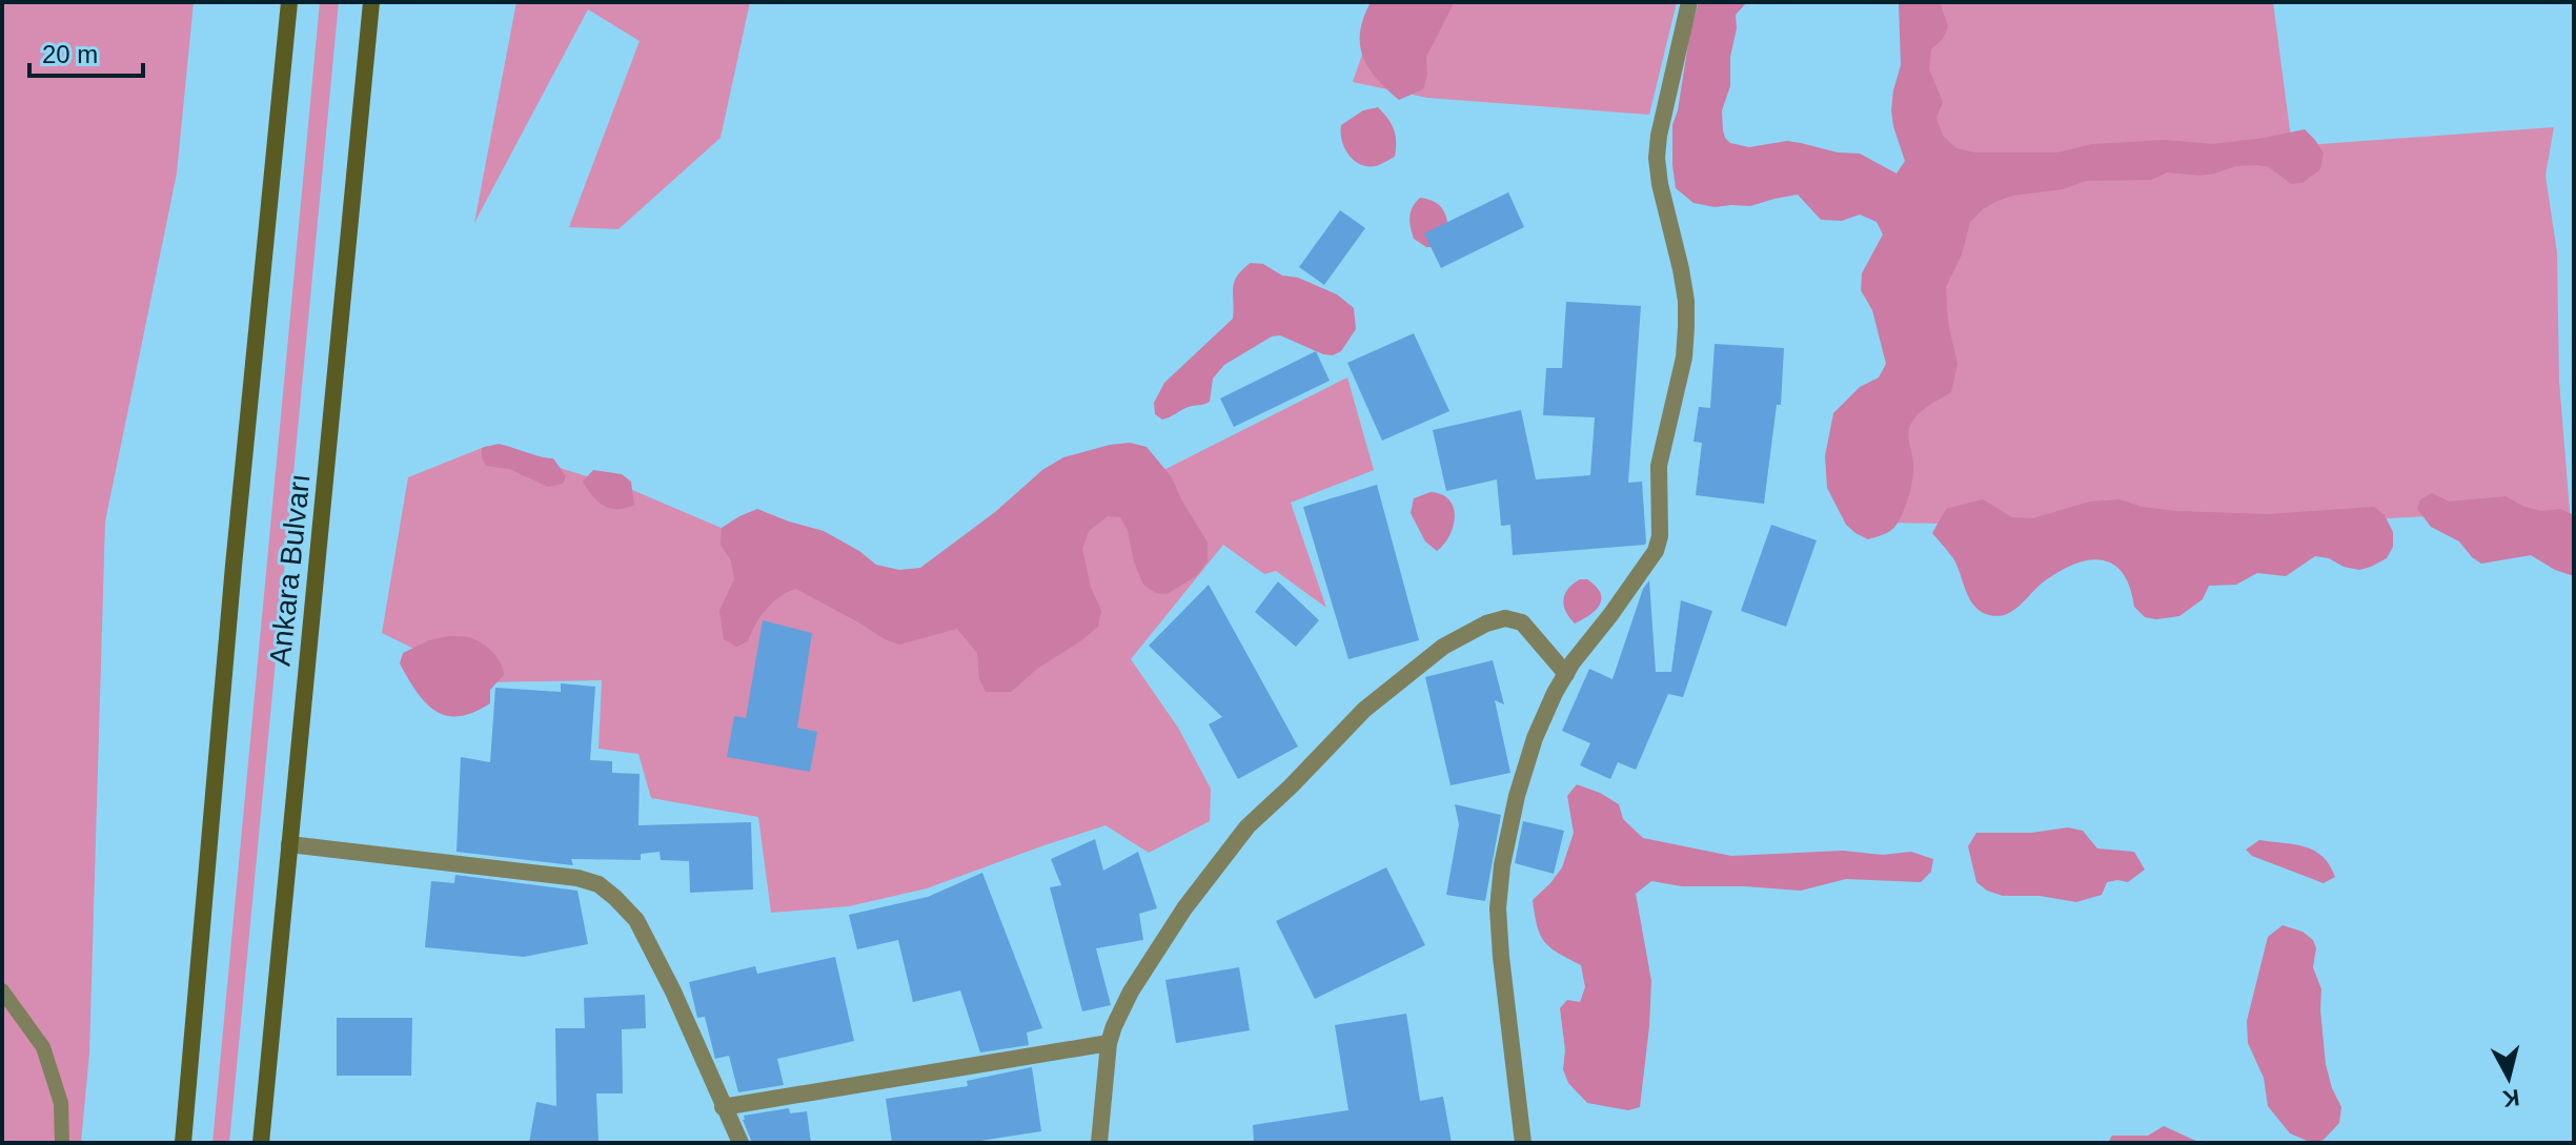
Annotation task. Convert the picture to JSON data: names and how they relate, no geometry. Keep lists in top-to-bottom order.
{
  "streets": {
    "main road": ["Ankara Bulvarı"]
  },
  "scale_bar": "20 m",
  "north": "bottom"
}
